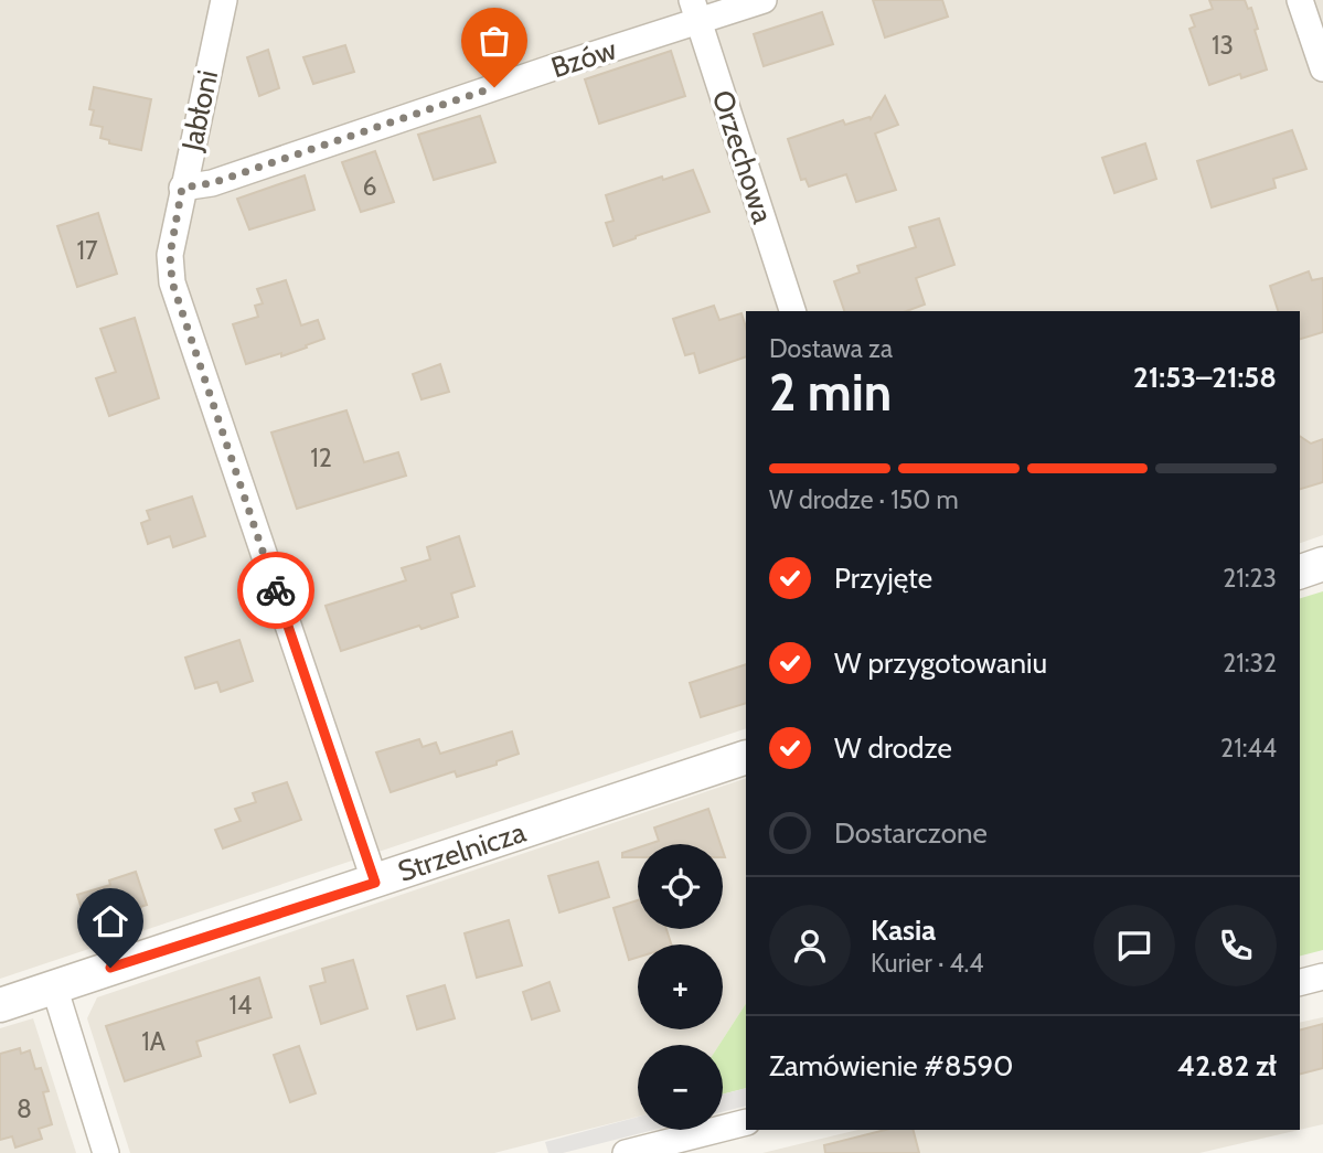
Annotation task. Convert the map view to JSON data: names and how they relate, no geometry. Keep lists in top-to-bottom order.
{
  "streets": {
    "street": [
      "Bzów",
      "Jabłoni",
      "Orzechowa",
      "Strzelnicza"
    ]
  },
  "crossings": [
    ["Bzów", "Jabłoni"],
    ["Bzów", "Orzechowa"],
    ["Jabłoni", "Strzelnicza"]
  ],
  "house_numbers": [
    "13",
    "6",
    "17",
    "12",
    "14",
    "1A",
    "8"
  ],
  "page": {
    "heading": ["2 min", "Dostawa za", "21:53–21:58"],
    "panel": [
      "Kasia",
      "Kurier · 4.4",
      "Zamówienie #8590",
      "42.82 zł"
    ],
    "bar": "W drodze · 150 m",
    "list": [
      ["Przyjęte", "21:23"],
      ["W przygotowaniu", "21:32"],
      ["W drodze", "21:44"],
      "Dostarczone"
    ],
    "map_buttons": ["+", "−"]
  }
}
